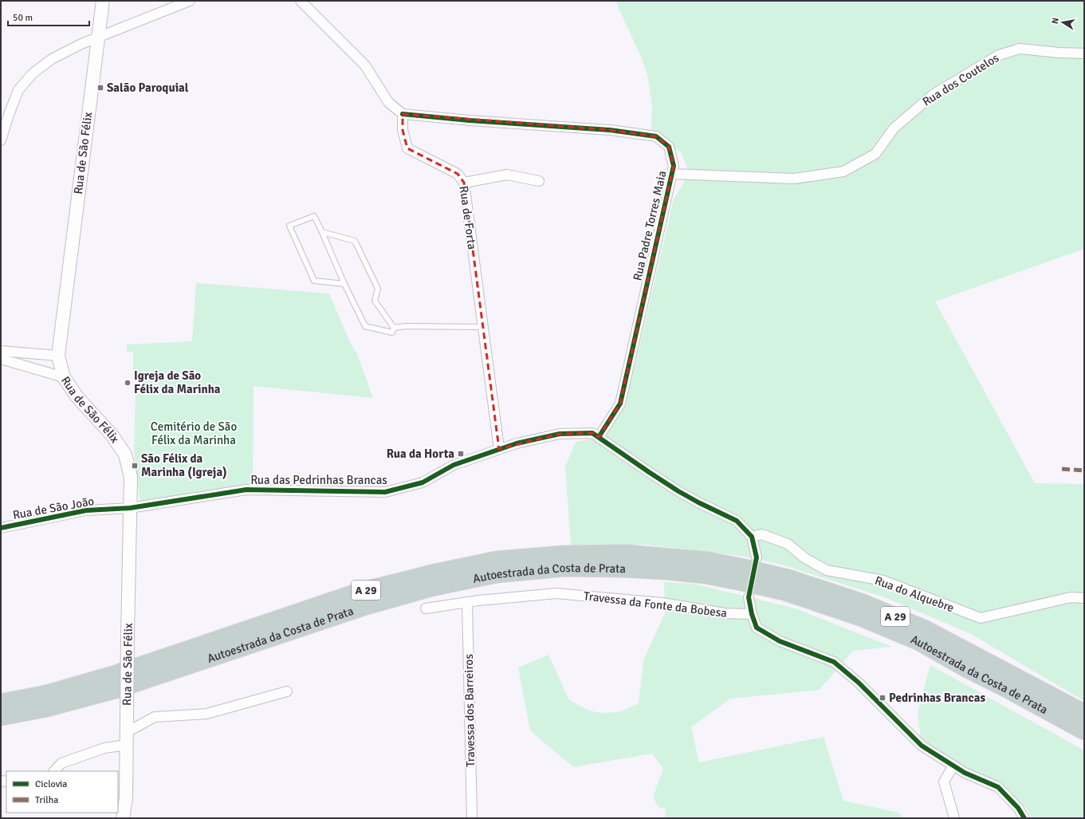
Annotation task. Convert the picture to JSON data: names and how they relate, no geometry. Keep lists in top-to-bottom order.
{
  "streets": {
    "highway": ["Autoestrada da Costa de Prata", "A 29"],
    "main road": ["Rua de São Félix"],
    "street": [
      "Rua dos Coutelos",
      "Rua de Forta",
      "Rua Padre Torres Maia",
      "Rua das Pedrinhas Brancas",
      "Rua de São João",
      "Rua do Alquebre",
      "Travessa da Fonte da Bobesa",
      "Travessa dos Barreiros"
    ]
  },
  "crossings": [
    ["Rua dos Coutelos", "Rua Padre Torres Maia"],
    ["Rua de São Félix", "Rua das Pedrinhas Brancas"],
    ["Rua de São Félix", "Rua de São João"],
    ["Rua de Forta", "Rua Padre Torres Maia"],
    ["Rua de Forta", "Rua das Pedrinhas Brancas"],
    ["Rua Padre Torres Maia", "Rua das Pedrinhas Brancas"],
    ["Rua das Pedrinhas Brancas", "Rua de São João"],
    ["Rua das Pedrinhas Brancas", "Rua do Alquebre"],
    ["Travessa da Fonte da Bobesa", "Travessa dos Barreiros"]
  ],
  "parks": ["Cemitério de São Félix da Marinha"],
  "places": {
    "transit": [
      "Salão Paroquial",
      "Rua da Horta",
      "São Félix da Marinha (Igreja)",
      "Pedrinhas Brancas"
    ],
    "other": ["Igreja de São Félix da Marinha"]
  },
  "legend": ["Ciclovia", "Trilha"],
  "scale_bar": "50 m",
  "north": "left"
}
